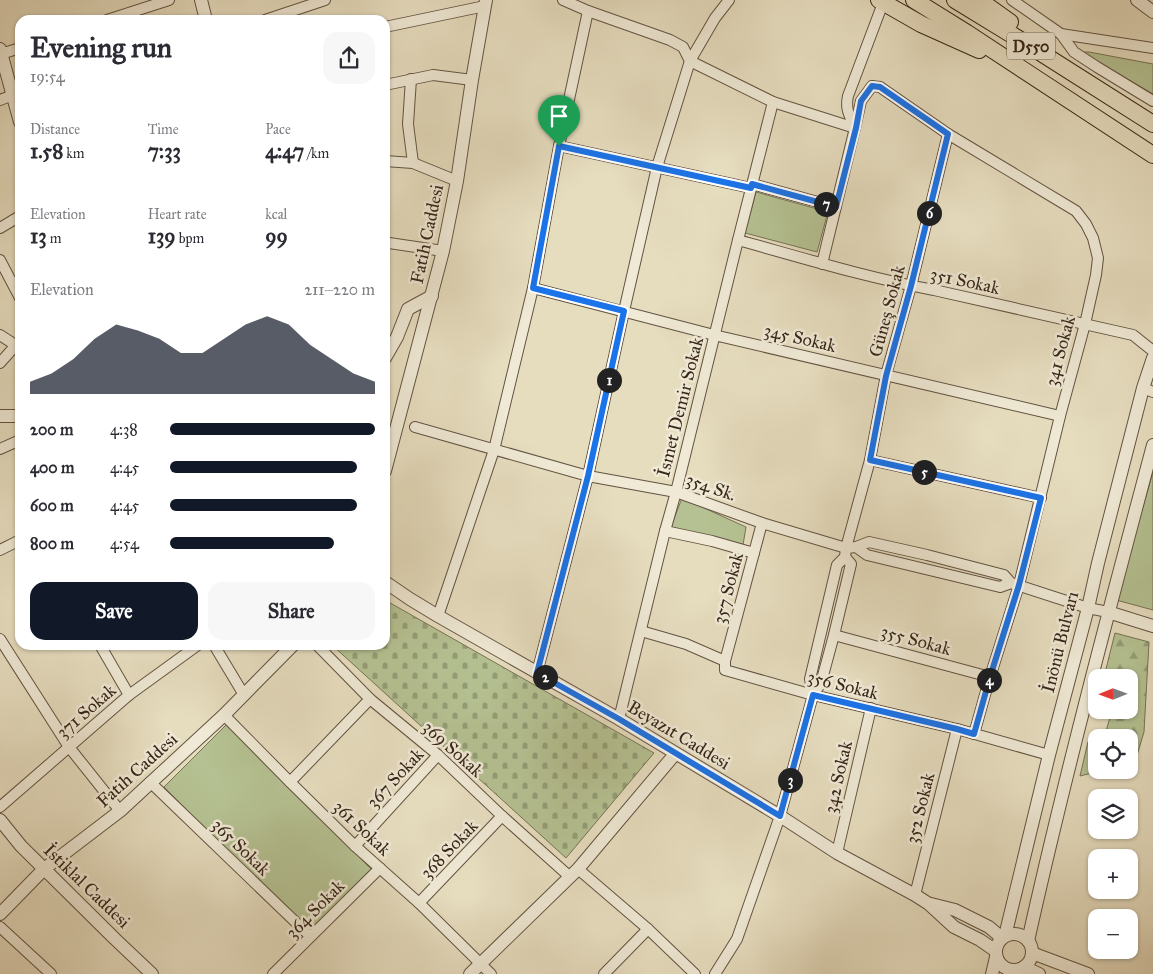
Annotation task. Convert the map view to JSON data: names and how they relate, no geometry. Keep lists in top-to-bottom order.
{
  "streets": {
    "highway": ["D550"],
    "street": [
      "Fatih Caddesi",
      "351 Sokak",
      "Güneş Sokak",
      "345 Sokak",
      "341 Sokak",
      "İsmet Demir Sokak",
      "354 Sk.",
      "357 Sokak",
      "355 Sokak",
      "İnönü Bulvarı",
      "356 Sokak",
      "371 Sokak",
      "Beyazıt Caddesi",
      "369 Sokak",
      "342 Sokak",
      "367 Sokak",
      "352 Sokak",
      "361 Sokak",
      "365 Sokak",
      "368 Sokak",
      "İstiklal Caddesi",
      "364 Sokak"
    ]
  },
  "crossings": [
    ["Fatih Caddesi", "361 Sokak"],
    ["Fatih Caddesi", "365 Sokak"],
    ["Fatih Caddesi", "İstiklal Caddesi"],
    ["351 Sokak", "Güneş Sokak"],
    ["351 Sokak", "341 Sokak"],
    ["351 Sokak", "İsmet Demir Sokak"],
    ["Güneş Sokak", "345 Sokak"],
    ["Güneş Sokak", "341 Sokak"],
    ["Güneş Sokak", "354 Sk."],
    ["Güneş Sokak", "355 Sokak"],
    ["Güneş Sokak", "356 Sokak"],
    ["Güneş Sokak", "Beyazıt Caddesi"],
    ["345 Sokak", "341 Sokak"],
    ["345 Sokak", "İsmet Demir Sokak"],
    ["341 Sokak", "354 Sk."],
    ["341 Sokak", "355 Sokak"],
    ["341 Sokak", "356 Sokak"],
    ["İsmet Demir Sokak", "354 Sk."],
    ["İsmet Demir Sokak", "356 Sokak"],
    ["İsmet Demir Sokak", "Beyazıt Caddesi"],
    ["354 Sk.", "357 Sokak"],
    ["354 Sk.", "İnönü Bulvarı"],
    ["357 Sokak", "356 Sokak"],
    ["İnönü Bulvarı", "356 Sokak"],
    ["İnönü Bulvarı", "Beyazıt Caddesi"],
    ["356 Sokak", "342 Sokak"],
    ["356 Sokak", "352 Sokak"],
    ["Beyazıt Caddesi", "342 Sokak"],
    ["Beyazıt Caddesi", "352 Sokak"],
    ["369 Sokak", "367 Sokak"],
    ["369 Sokak", "368 Sokak"],
    ["367 Sokak", "361 Sokak"],
    ["361 Sokak", "368 Sokak"],
    ["361 Sokak", "364 Sokak"],
    ["365 Sokak", "364 Sokak"]
  ],
  "north": "left",
  "page": {
    "heading": ["Evening run", "19:54"],
    "stats": [
      ["Distance", "1.58 km"],
      ["Time", "7:33"],
      ["Pace", "4:47 /km"],
      ["Elevation", "13 m"],
      ["Heart rate", "139 bpm"],
      ["kcal", "99"]
    ],
    "pins": [
      "7",
      "6",
      "1",
      "5",
      "2",
      "4",
      "3"
    ],
    "chart": ["Elevation", "211–220 m"],
    "list": [
      {
        "name": "200 m",
        "note": "4:38"
      },
      {
        "name": "400 m",
        "note": "4:45"
      },
      {
        "name": "600 m",
        "note": "4:45"
      },
      {
        "name": "800 m",
        "note": "4:54"
      }
    ],
    "buttons": ["Save", "Share"],
    "map_buttons": ["+", "−"]
  }
}
